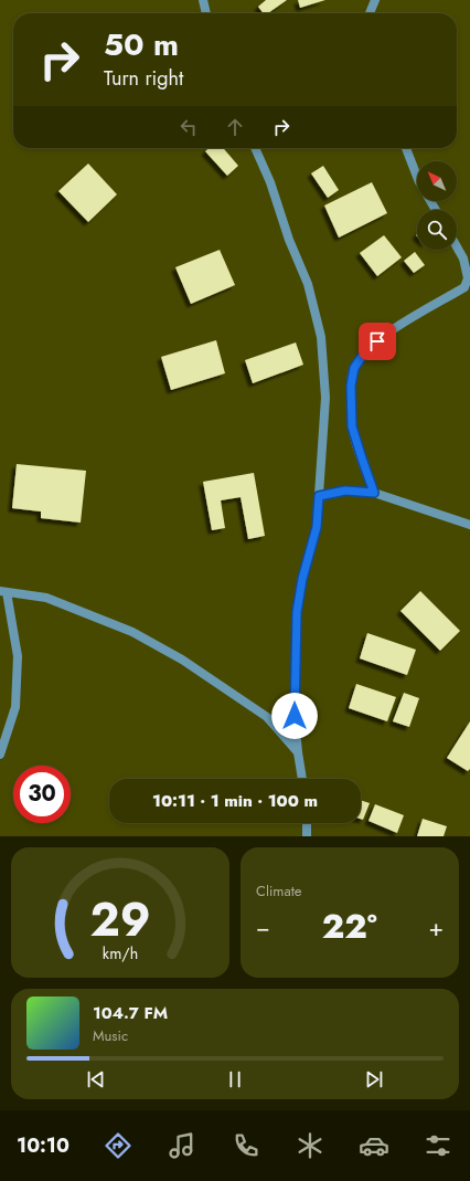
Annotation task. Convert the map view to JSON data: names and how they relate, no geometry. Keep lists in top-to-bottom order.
{
  "north": "top left",
  "page": {
    "turn": ["50 m", "Turn right"],
    "limit": "30",
    "trip": "10:11 · 1 min · 100 m",
    "tile": "Climate",
    "heat": ["−", "22°", "+"],
    "song": ["104.7 FM", "Music"],
    "tabs": "10:10",
    "gauge": ["29", "km/h"]
  }
}
